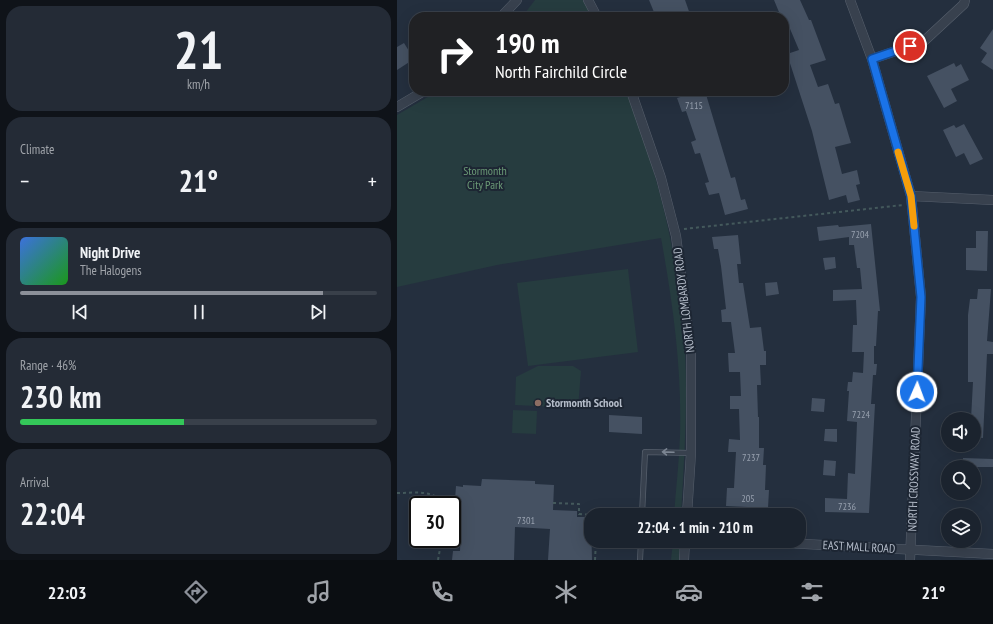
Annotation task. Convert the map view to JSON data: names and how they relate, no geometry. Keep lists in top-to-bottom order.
{
  "streets": {
    "street": ["NORTH LOMBARDY ROAD", "NORTH CROSSWAY ROAD", "EAST MALL ROAD"]
  },
  "crossings": [
    ["NORTH CROSSWAY ROAD", "EAST MALL ROAD"]
  ],
  "parks": ["Stormonth City Park"],
  "places": ["Stormonth School"],
  "house_numbers": [
    "7115",
    "7204",
    "7224",
    "7237",
    "205",
    "7236",
    "7301"
  ],
  "page": {
    "tile": [
      ["21", "km/h"],
      "Climate",
      ["Range · 46%", "230 km"],
      ["Arrival", "22:04"]
    ],
    "turn": ["190 m", "North Fairchild Circle"],
    "heat": ["−", "21°", "+"],
    "song": ["Night Drive", "The Halogens"],
    "limit": "30",
    "trip": "22:04 · 1 min · 210 m",
    "tabs": ["22:03", "21°"]
  }
}
